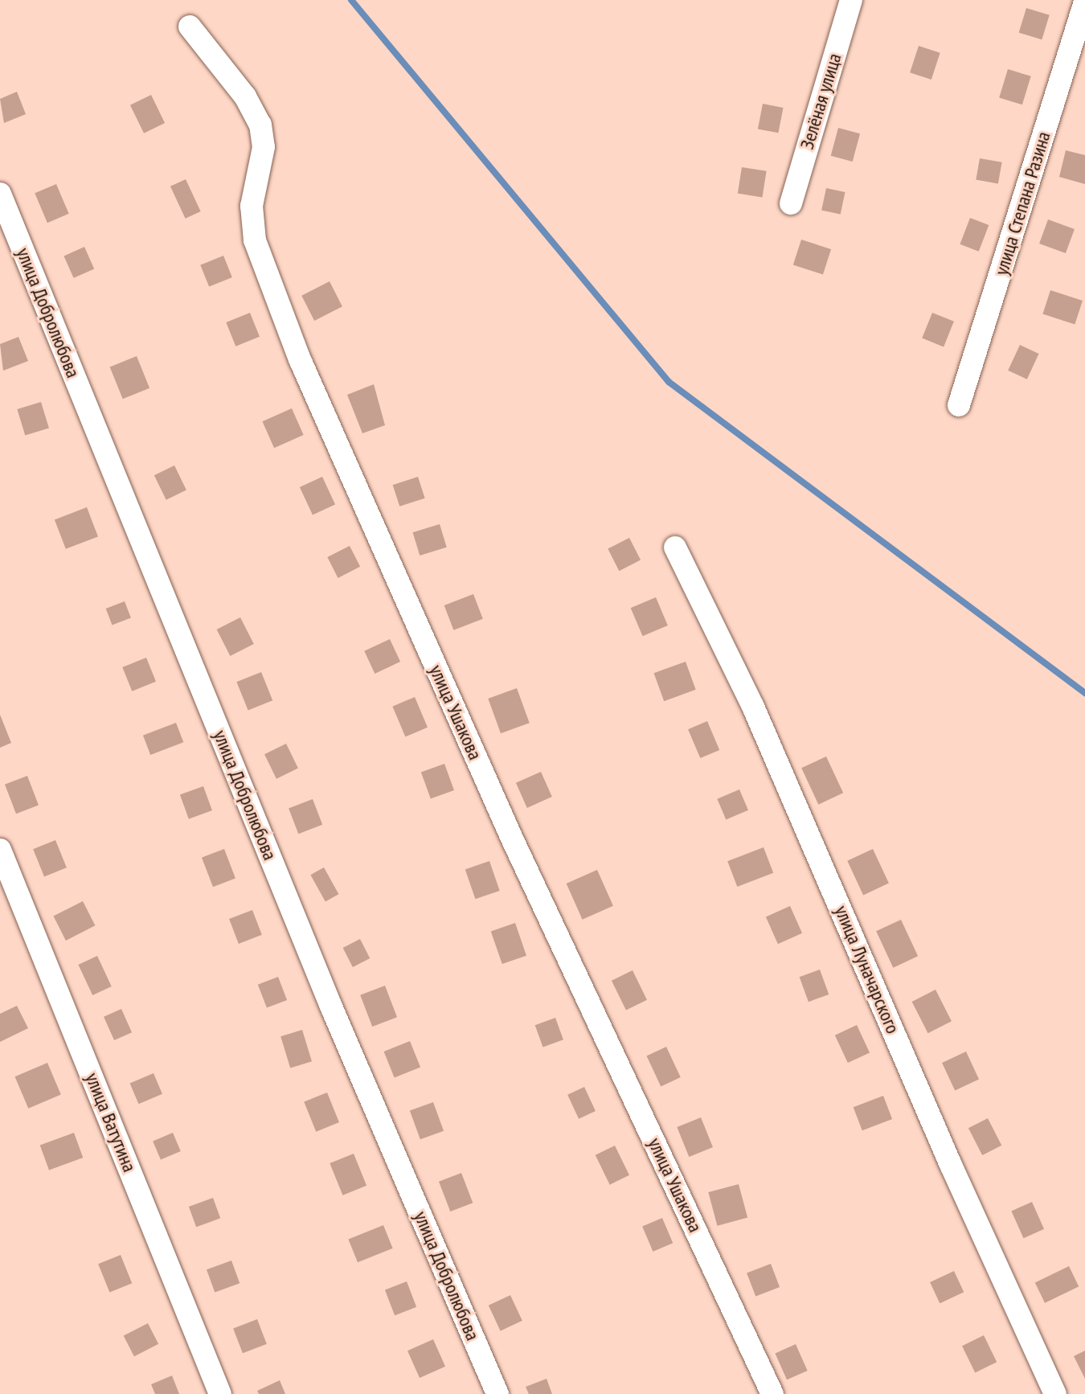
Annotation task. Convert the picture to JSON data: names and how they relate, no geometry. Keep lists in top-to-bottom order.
{
  "streets": {
    "street": [
      "Зелёная улица",
      "улица Степана Разина",
      "улица Добролюбова",
      "улица Ушакова",
      "улица Луначарского",
      "улица Ватутина"
    ]
  }
}
